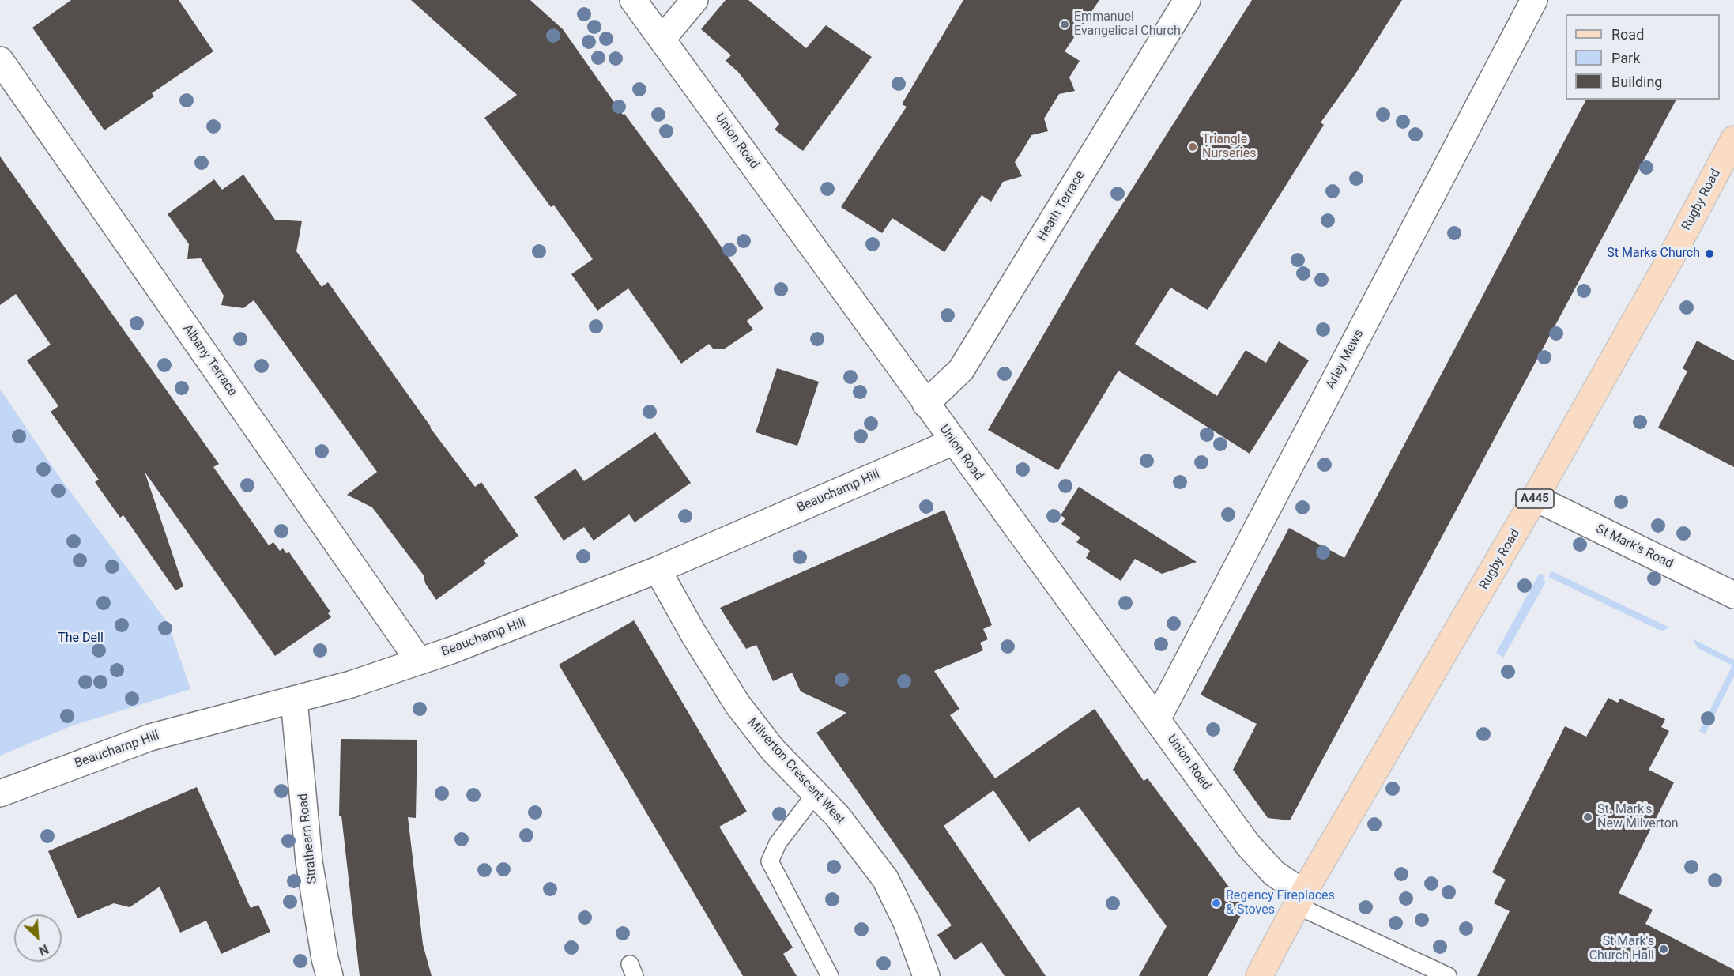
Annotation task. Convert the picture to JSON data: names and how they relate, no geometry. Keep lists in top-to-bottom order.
{
  "streets": {
    "main road": ["Rugby Road", "A445"],
    "street": [
      "Union Road",
      "Heath Terrace",
      "Arley Mews",
      "Albany Terrace",
      "Beauchamp Hill",
      "St Mark's Road",
      "Milverton Crescent West",
      "Strathearn Road"
    ]
  },
  "crossings": [
    ["Union Road", "Rugby Road"],
    ["Union Road", "Heath Terrace"],
    ["Union Road", "Arley Mews"],
    ["Union Road", "Beauchamp Hill"],
    ["Rugby Road", "St Mark's Road"],
    ["Albany Terrace", "Beauchamp Hill"],
    ["Beauchamp Hill", "Milverton Crescent West"],
    ["Beauchamp Hill", "Strathearn Road"]
  ],
  "parks": ["The Dell"],
  "places": [
    "Emmanuel Evangelical Church",
    "Triangle Nurseries",
    "St Marks Church",
    "St. Mark's New Milverton",
    "Regency Fireplaces & Stoves",
    "St Mark's Church Hall"
  ],
  "legend": ["Road", "Park", "Building"],
  "north": "bottom right"
}
